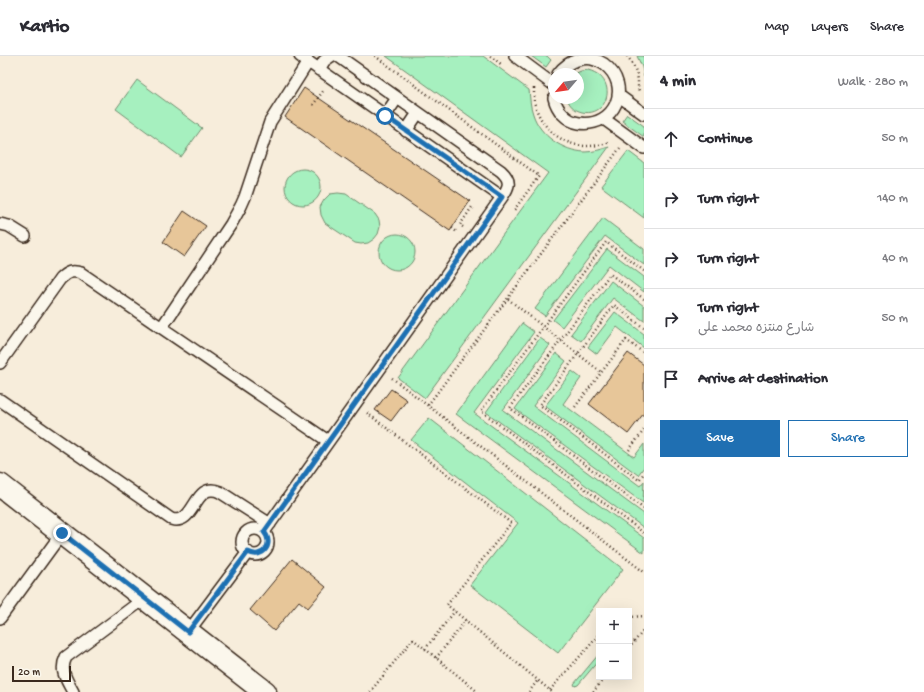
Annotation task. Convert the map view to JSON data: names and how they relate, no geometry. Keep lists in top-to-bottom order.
{
  "scale_bar": "20 m",
  "north": "bottom left",
  "page": {
    "header": "Kartio",
    "nav": ["Map", "Layers", "Share"],
    "heading": ["4 min", "Walk · 280 m"],
    "list": [
      ["Continue", "50 m"],
      ["Turn right", "140 m"],
      ["Turn right", "40 m"],
      ["Turn right", "شارع منتزه محمد على", "50 m"],
      "Arrive at destination"
    ],
    "buttons": ["Save", "Share"],
    "map_buttons": ["+", "−"],
    "scale": "20 m"
  }
}
